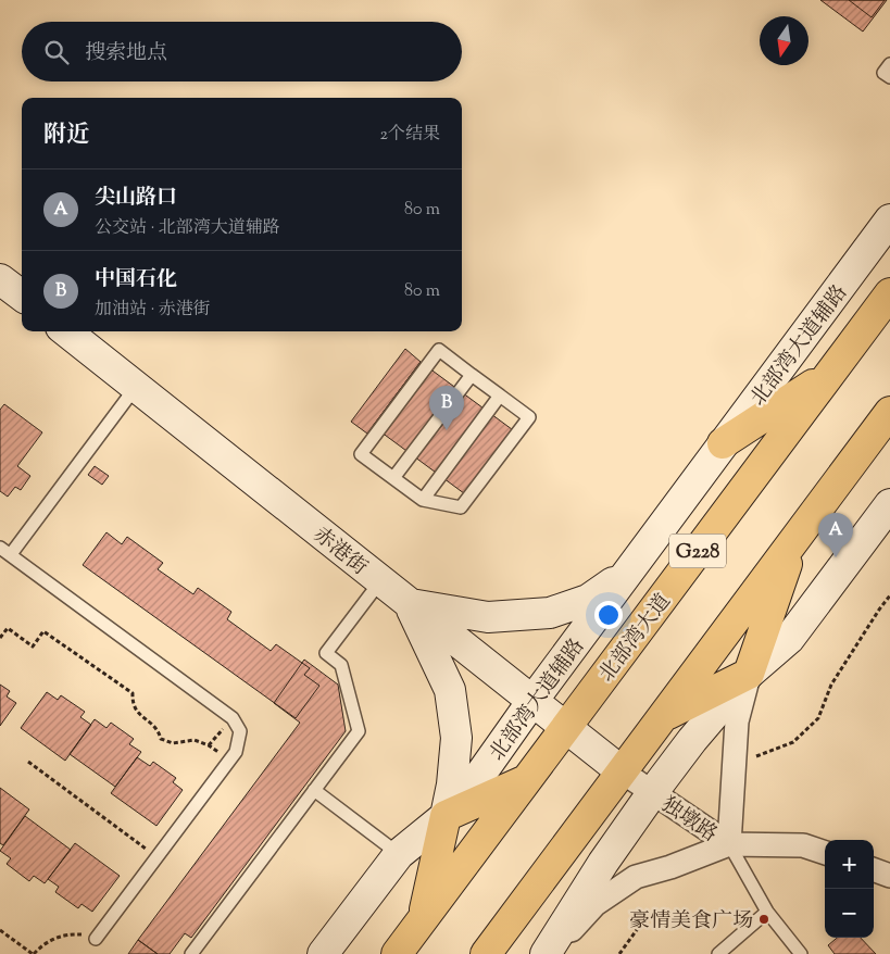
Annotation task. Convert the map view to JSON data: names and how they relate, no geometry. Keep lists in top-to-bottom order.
{
  "streets": {
    "highway": ["G228", "北部湾大道"],
    "main road": ["北部湾大道辅路", "赤港街"],
    "street": ["独墩路"]
  },
  "crossings": [
    ["北部湾大道辅路", "赤港街"],
    ["赤港街", "北部湾大道"],
    ["赤港街", "独墩路"]
  ],
  "places": ["豪情美食广场"],
  "north": "bottom",
  "page": {
    "search": "搜索地点",
    "heading": ["附近", "2个结果"],
    "list": [
      {
        "mark": "A",
        "name": "尖山路口",
        "note": "公交站 · 北部湾大道辅路",
        "value": "80 m"
      },
      {
        "mark": "B",
        "name": "中国石化",
        "note": "加油站 · 赤港街",
        "value": "80 m"
      }
    ],
    "pins": ["B", "A"],
    "map_buttons": ["+", "−"]
  }
}
